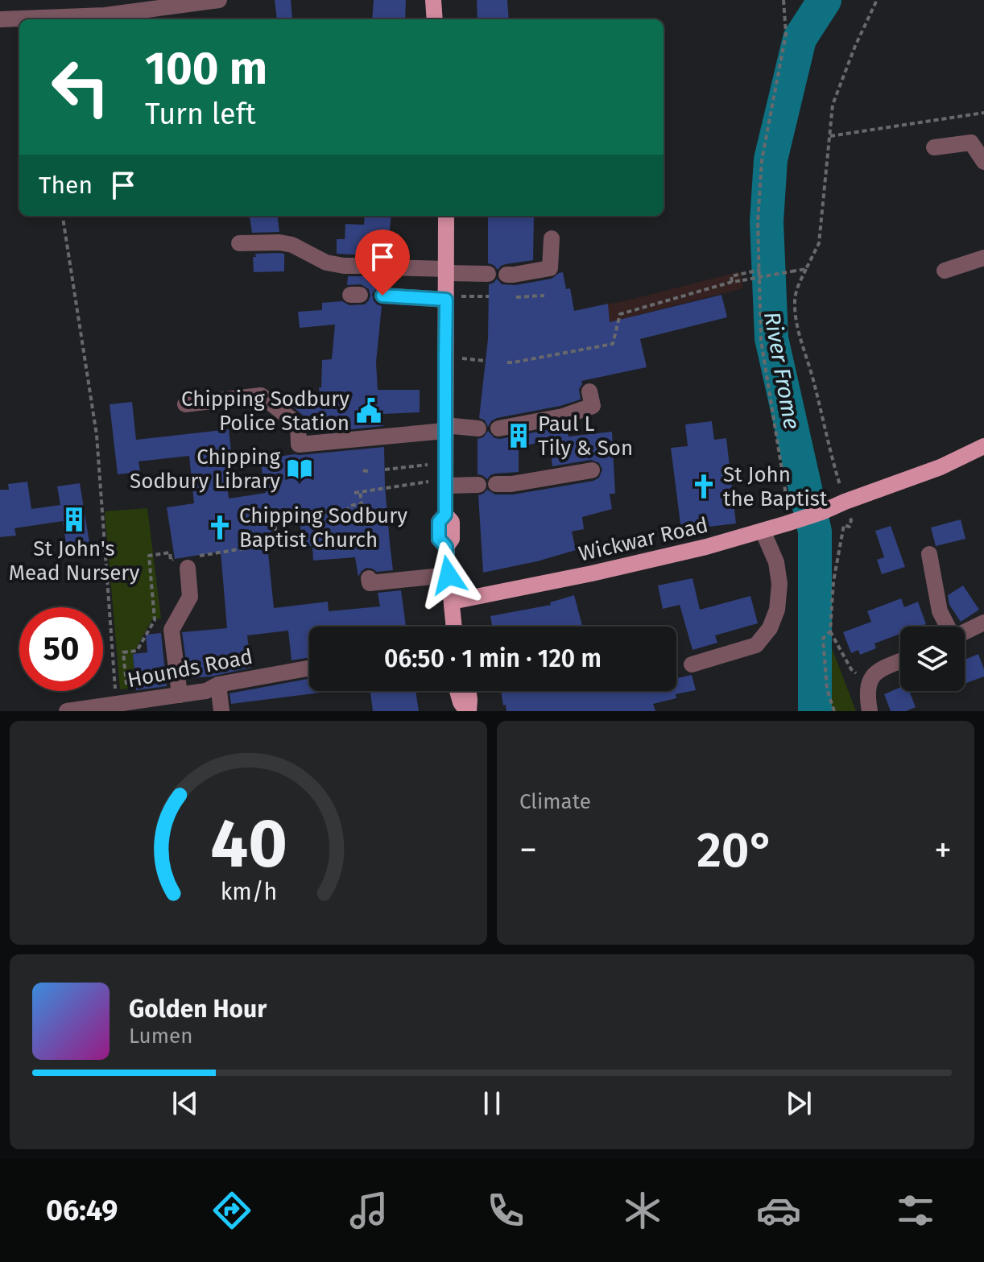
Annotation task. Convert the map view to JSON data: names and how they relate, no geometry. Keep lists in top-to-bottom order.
{
  "streets": {
    "main road": ["Wickwar Road"],
    "street": ["Hounds Road"]
  },
  "water": ["River Frome"],
  "places": {
    "public building": ["Chipping Sodbury Police Station"],
    "building": ["Paul L Tily & Son", "St John's Mead Nursery"],
    "library": ["Chipping Sodbury Library"],
    "church": ["St John the Baptist", "Chipping Sodbury Baptist Church"]
  },
  "page": {
    "turn": ["100 m", "Turn left"],
    "then": "Then",
    "limit": "50",
    "trip": "06:50 · 1 min · 120 m",
    "tile": "Climate",
    "heat": ["−", "20°", "+"],
    "song": ["Golden Hour", "Lumen"],
    "tabs": "06:49",
    "gauge": ["40", "km/h"]
  }
}
